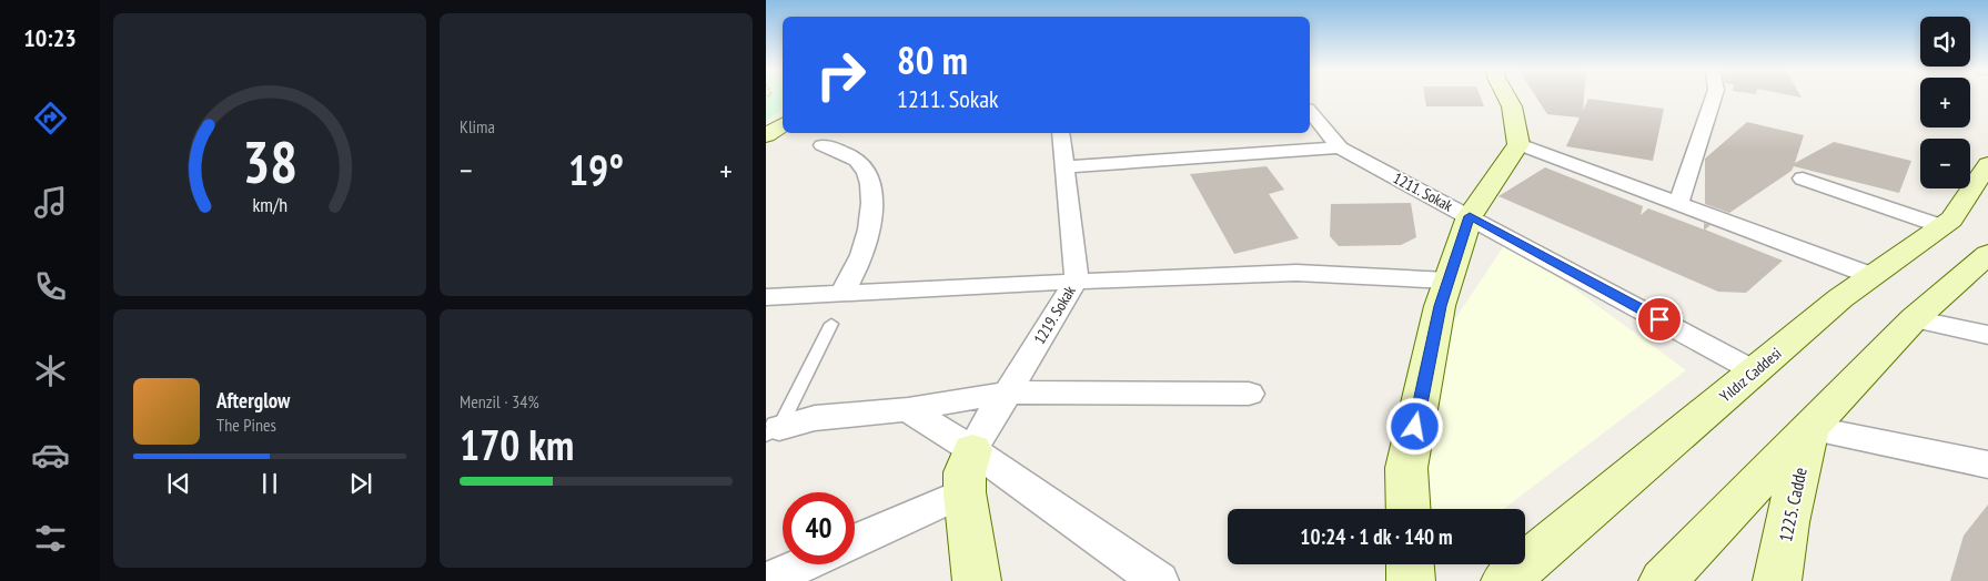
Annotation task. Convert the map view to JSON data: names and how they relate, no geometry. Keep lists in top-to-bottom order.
{
  "streets": {
    "main road": ["Yıldız Caddesi", "1225. Cadde"],
    "street": ["1211. Sokak", "1219. Sokak"]
  },
  "crossings": [
    ["1211. Sokak", "Yıldız Caddesi"]
  ],
  "page": {
    "tabs": "10:23",
    "tile": [
      "Klima",
      ["Menzil · 34%", "170 km"]
    ],
    "map_buttons": ["+", "−"],
    "turn": ["80 m", "1211. Sokak"],
    "heat": ["−", "19°", "+"],
    "song": ["Afterglow", "The Pines"],
    "limit": "40",
    "trip": "10:24 · 1 dk · 140 m",
    "gauge": ["38", "km/h"]
  }
}
